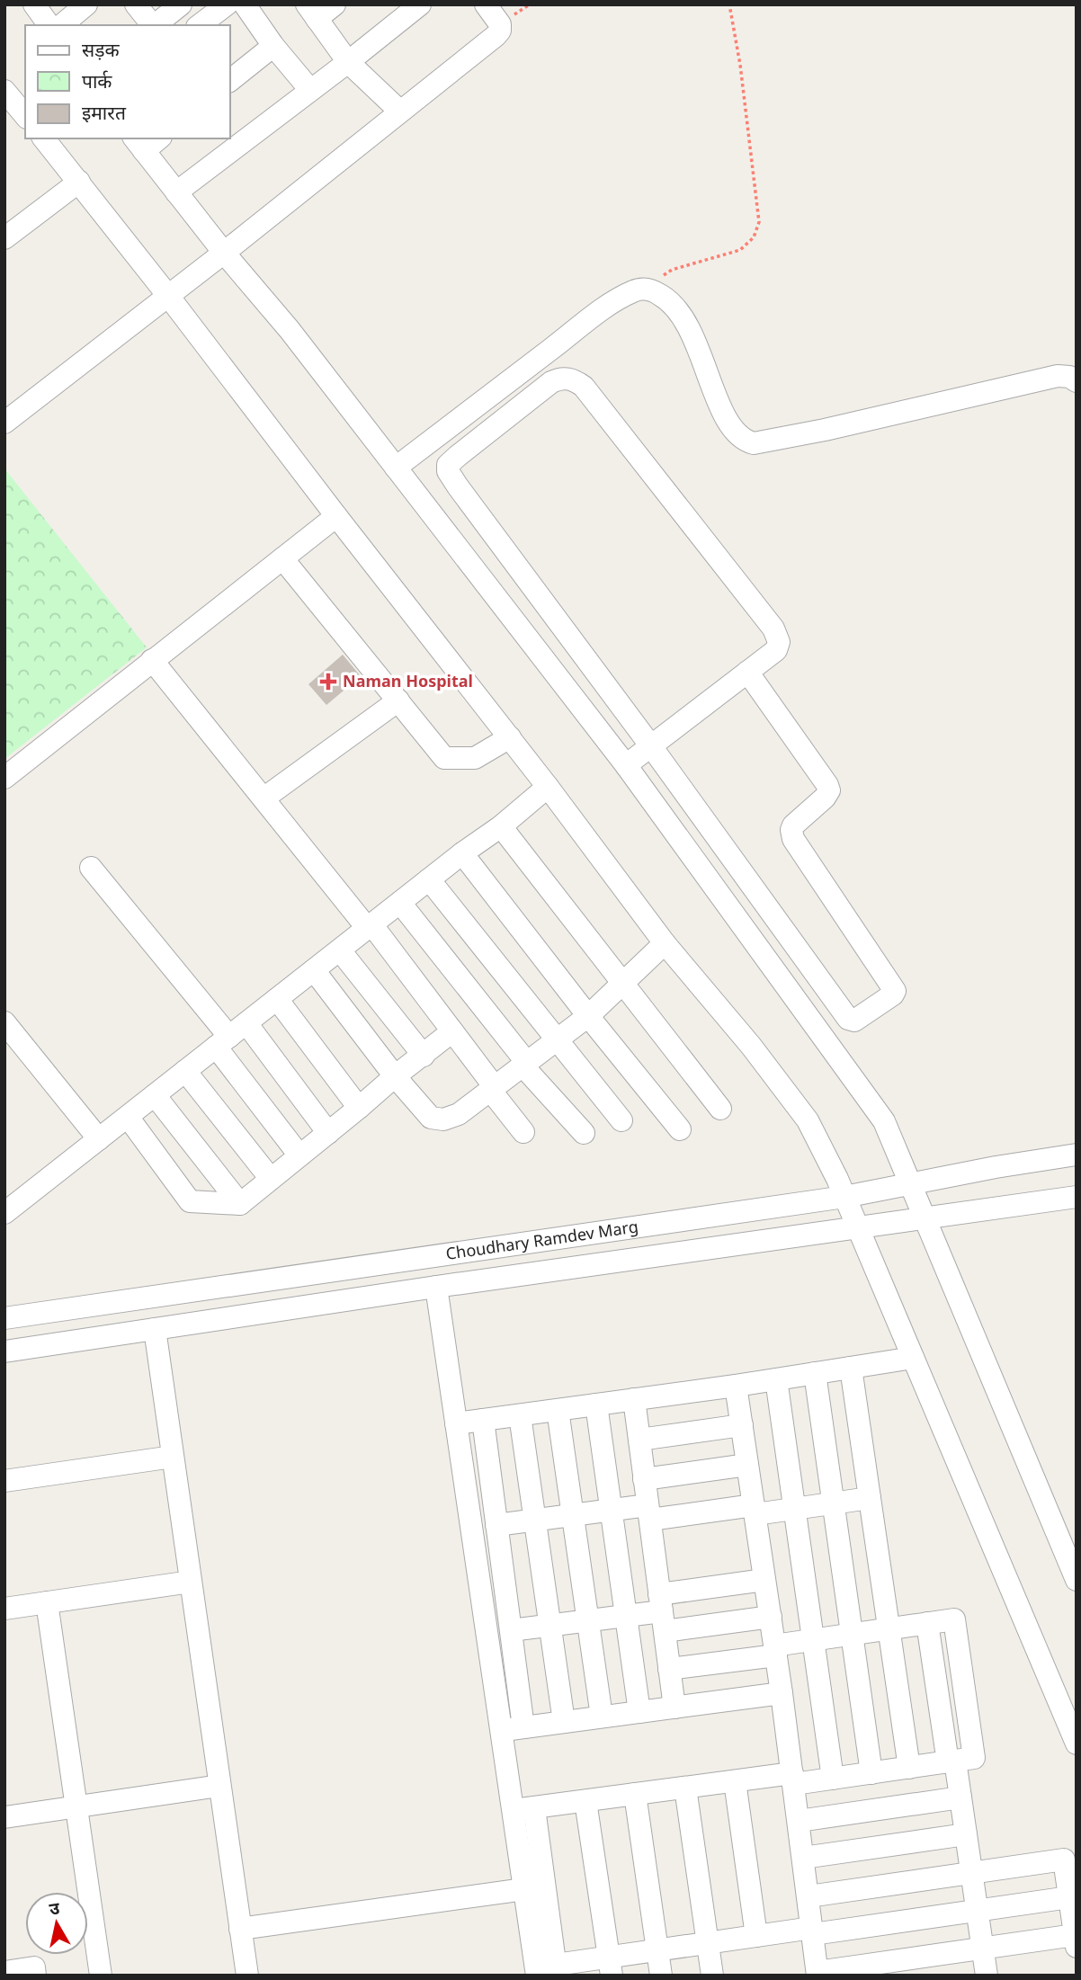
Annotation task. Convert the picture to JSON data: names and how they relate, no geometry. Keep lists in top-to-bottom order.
{
  "streets": {
    "street": ["Choudhary Ramdev Marg"]
  },
  "places": {
    "health": ["Naman Hospital"]
  },
  "legend": ["सड़क", "पार्क", "इमारत"],
  "north": "top"
}
